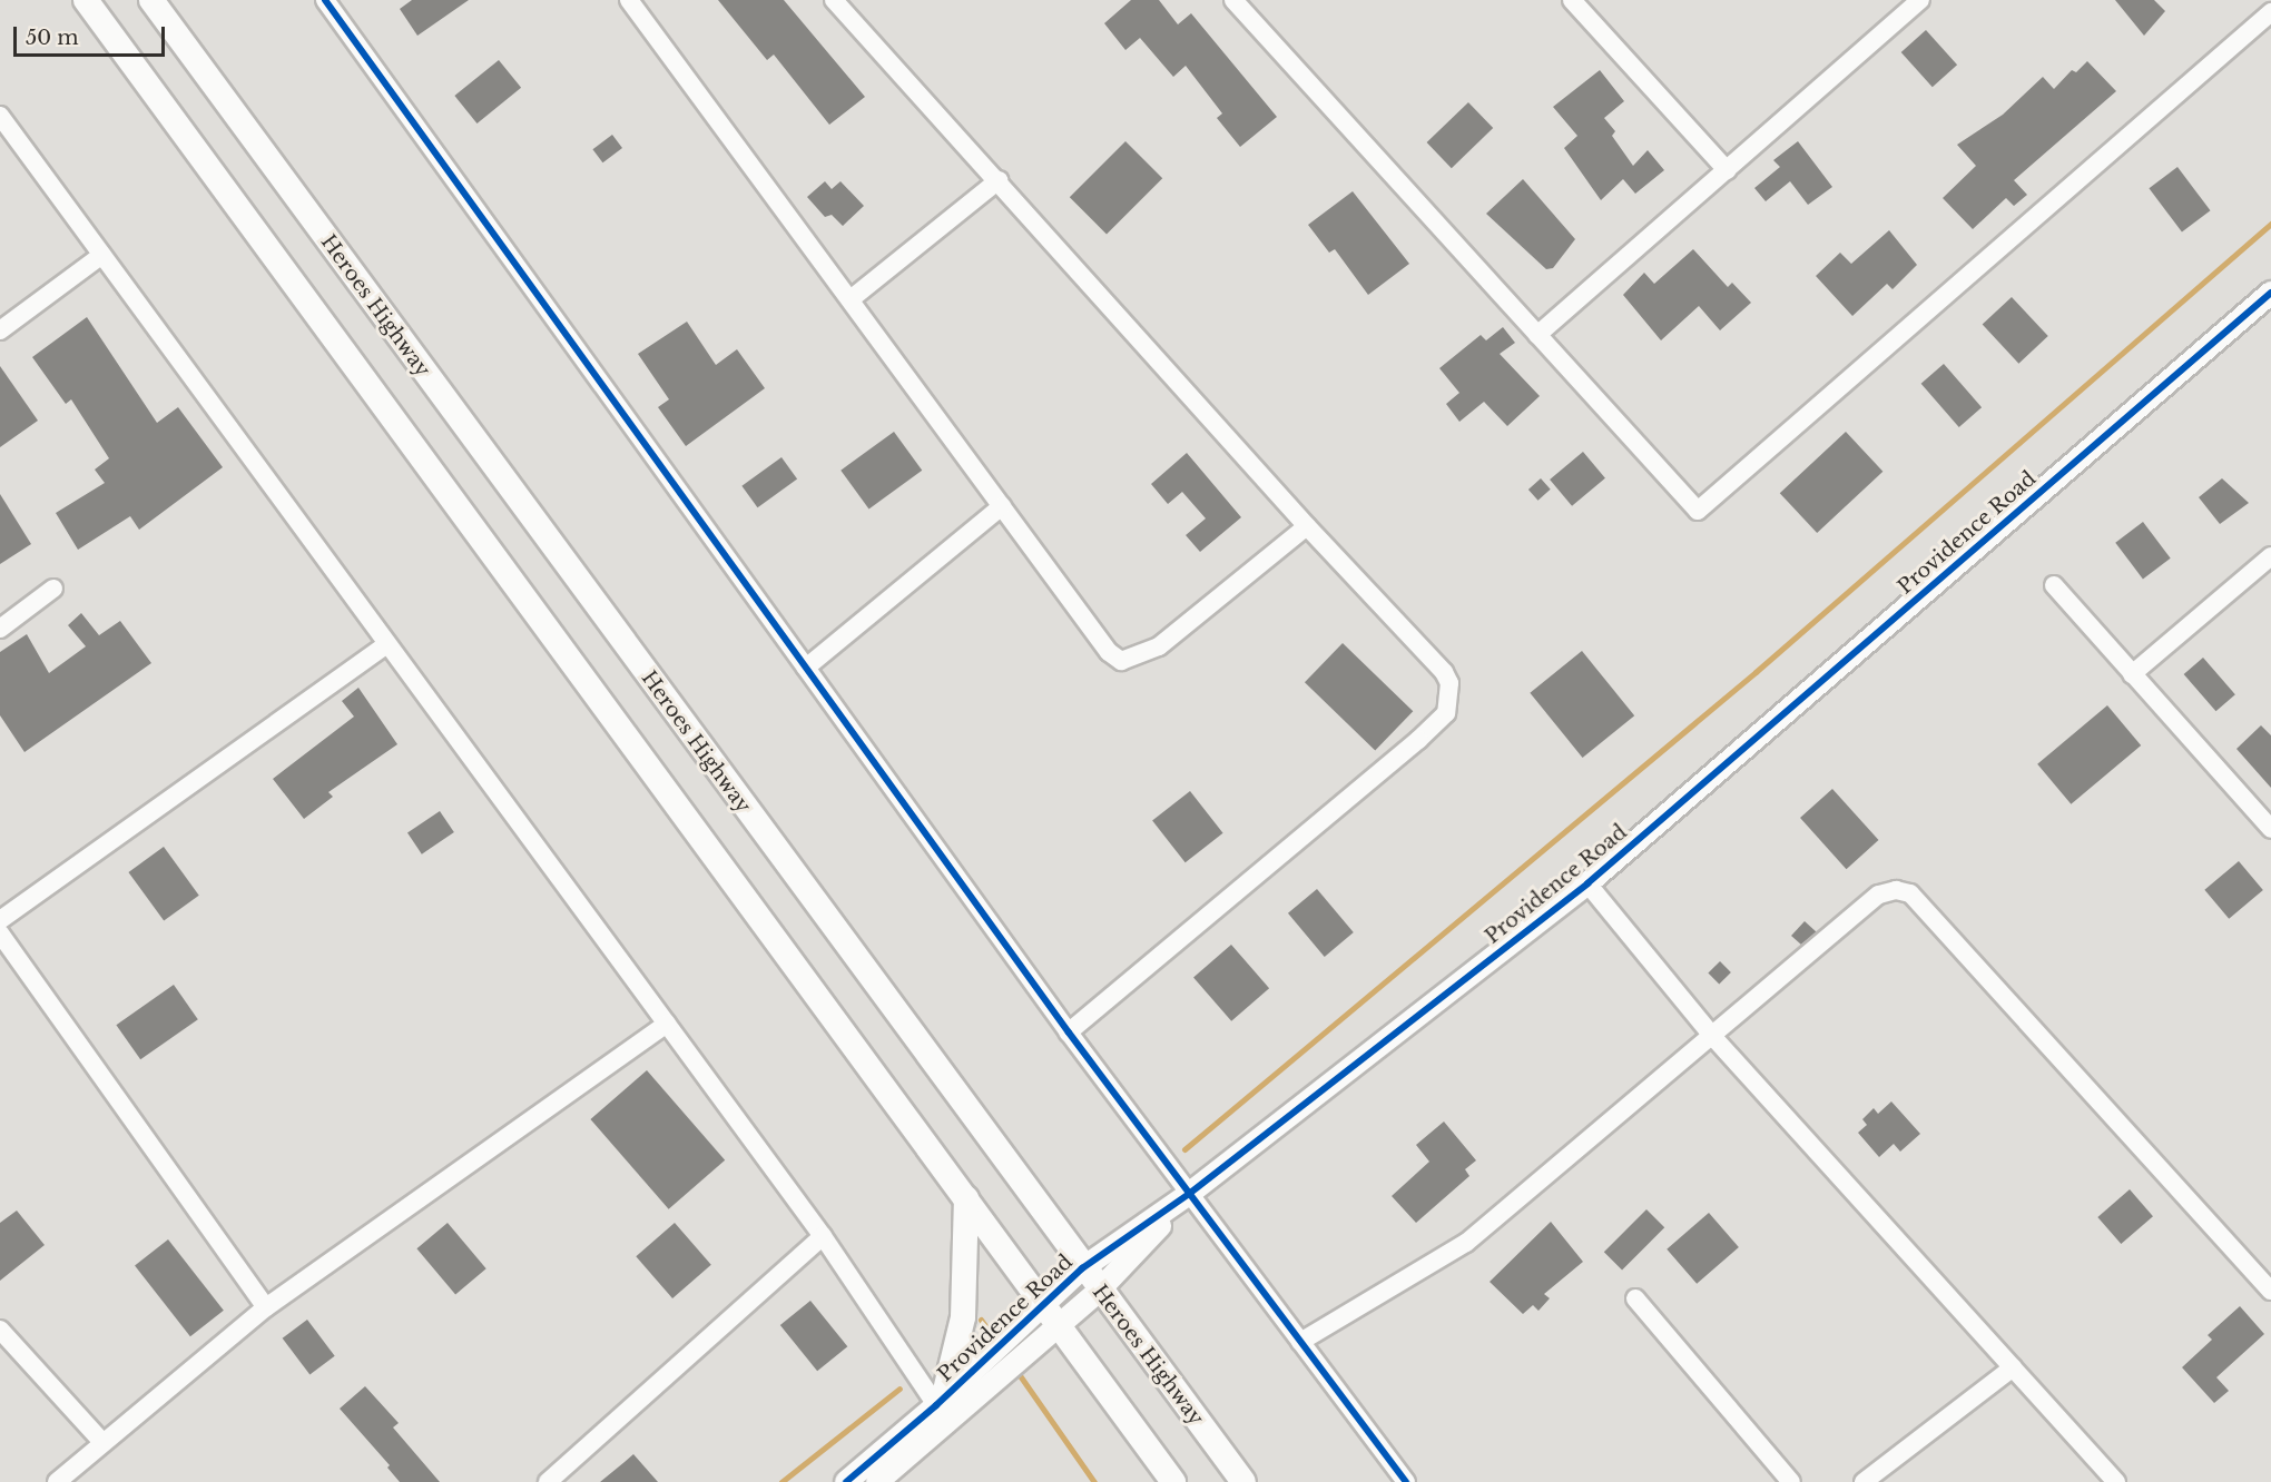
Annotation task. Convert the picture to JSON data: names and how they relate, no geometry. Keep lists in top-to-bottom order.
{
  "streets": {
    "main road": ["Heroes Highway"],
    "street": ["Providence Road"]
  },
  "crossings": [
    ["Heroes Highway", "Providence Road"]
  ],
  "scale_bar": "50 m"
}
